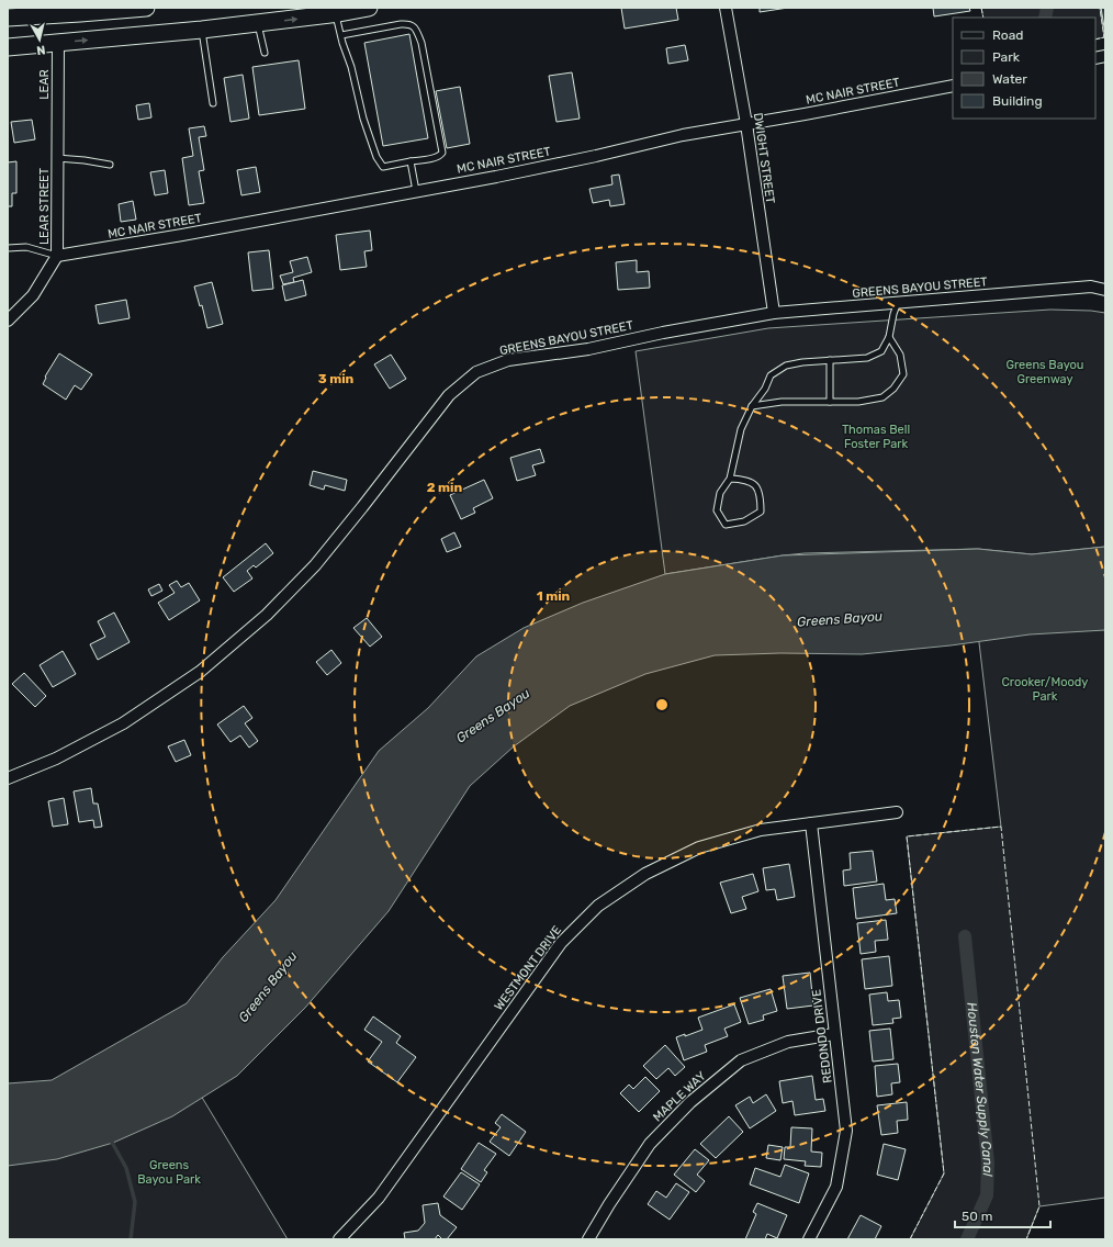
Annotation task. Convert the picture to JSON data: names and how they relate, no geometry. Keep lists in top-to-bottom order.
{
  "streets": {
    "street": [
      "LEAR",
      "MC NAIR STREET",
      "DWIGHT STREET",
      "LEAR STREET",
      "GREENS BAYOU STREET",
      "WESTMONT DRIVE",
      "REDONDO DRIVE",
      "MAPLE WAY"
    ]
  },
  "crossings": [
    ["LEAR", "LEAR STREET"],
    ["MC NAIR STREET", "DWIGHT STREET"],
    ["MC NAIR STREET", "LEAR STREET"],
    ["DWIGHT STREET", "GREENS BAYOU STREET"],
    ["WESTMONT DRIVE", "REDONDO DRIVE"],
    ["REDONDO DRIVE", "MAPLE WAY"]
  ],
  "water": ["Greens Bayou", "Houston Water Supply Canal"],
  "parks": [
    "Greens Bayou Greenway",
    "Thomas Bell Foster Park",
    "Crooker/Moody Park",
    "Greens Bayou Park"
  ],
  "legend": [
    "Road",
    "Park",
    "Water",
    "Building"
  ],
  "scale_bar": "50 m",
  "north": "bottom",
  "rings": ["3 min", "2 min", "1 min"]
}
